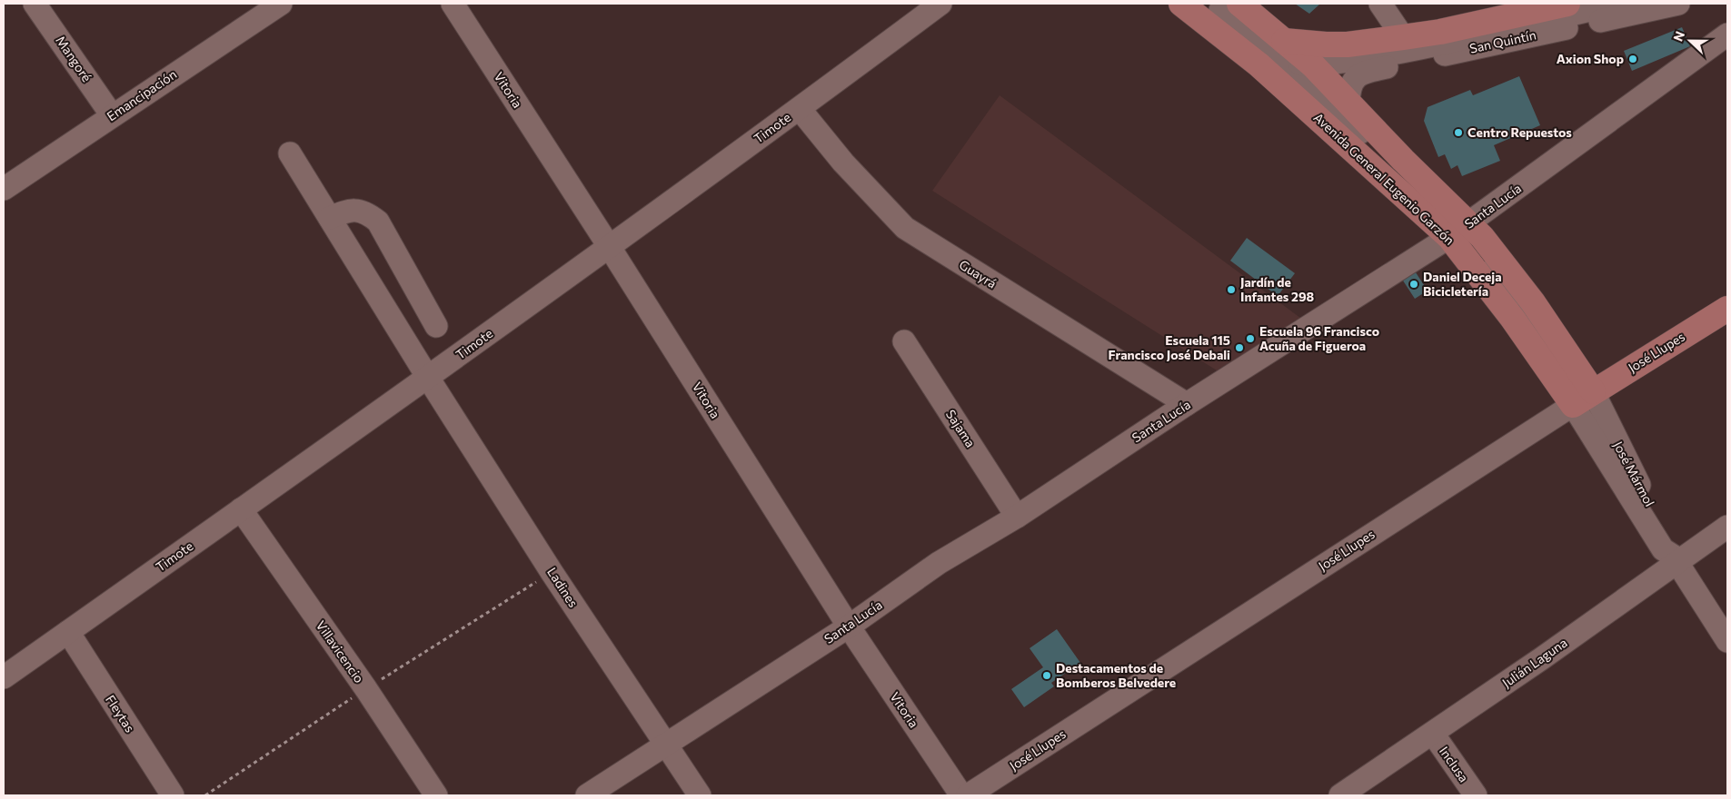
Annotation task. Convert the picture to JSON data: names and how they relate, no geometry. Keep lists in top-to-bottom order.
{
  "streets": {
    "main road": ["San Quintín", "Avenida General Eugenio Garzón", "José Llupes"],
    "street": [
      "Mangoré",
      "Vitoria",
      "Emancipación",
      "Timote",
      "Santa Lucía",
      "Guayrá",
      "Sajama",
      "José Mármol",
      "Ladines",
      "Villavicencio",
      "Julián Laguna",
      "Fleytas",
      "Inclusa"
    ]
  },
  "crossings": [
    ["San Quintín", "Avenida General Eugenio Garzón"],
    ["Mangoré", "Emancipación"],
    ["Vitoria", "Timote"],
    ["Vitoria", "Santa Lucía"],
    ["Timote", "Guayrá"],
    ["Timote", "Ladines"],
    ["Timote", "Villavicencio"],
    ["Timote", "Fleytas"],
    ["Avenida General Eugenio Garzón", "Santa Lucía"],
    ["Avenida General Eugenio Garzón", "José Llupes"],
    ["Avenida General Eugenio Garzón", "José Mármol"],
    ["Santa Lucía", "Guayrá"],
    ["Santa Lucía", "Sajama"],
    ["Santa Lucía", "Ladines"],
    ["José Llupes", "José Mármol"],
    ["José Mármol", "Julián Laguna"],
    ["Julián Laguna", "Inclusa"]
  ],
  "places": [
    "Axion Shop",
    "Centro Repuestos",
    "Daniel Deceja Bicicletería",
    "Jardín de Infantes 298",
    "Escuela 96 Francisco Acuña de Figueroa",
    "Escuela 115 Francisco José Debali",
    "Destacamentos de Bomberos Belvedere"
  ],
  "north": "left"
}
